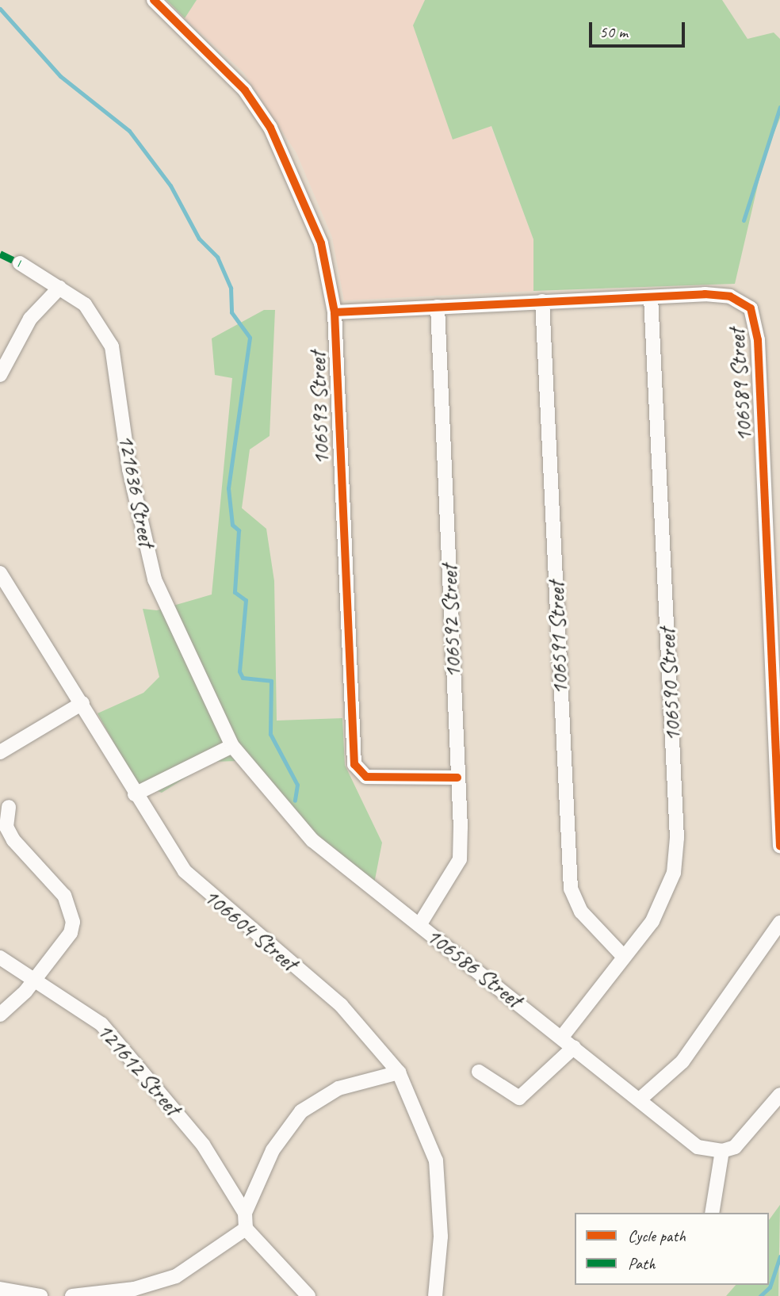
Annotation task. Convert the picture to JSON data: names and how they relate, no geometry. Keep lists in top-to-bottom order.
{
  "streets": {
    "street": [
      "106589 Street",
      "106593 Street",
      "121636 Street",
      "106592 Street",
      "106591 Street",
      "106590 Street",
      "106604 Street",
      "106586 Street",
      "121612 Street"
    ]
  },
  "crossings": [
    ["106589 Street", "106593 Street"],
    ["106589 Street", "106592 Street"],
    ["106589 Street", "106591 Street"],
    ["106589 Street", "106590 Street"],
    ["106593 Street", "106592 Street"],
    ["121636 Street", "106586 Street"],
    ["106592 Street", "106586 Street"],
    ["106591 Street", "106590 Street"],
    ["106590 Street", "106586 Street"]
  ],
  "legend": ["Cycle path", "Path"],
  "scale_bar": "50 m"
}
